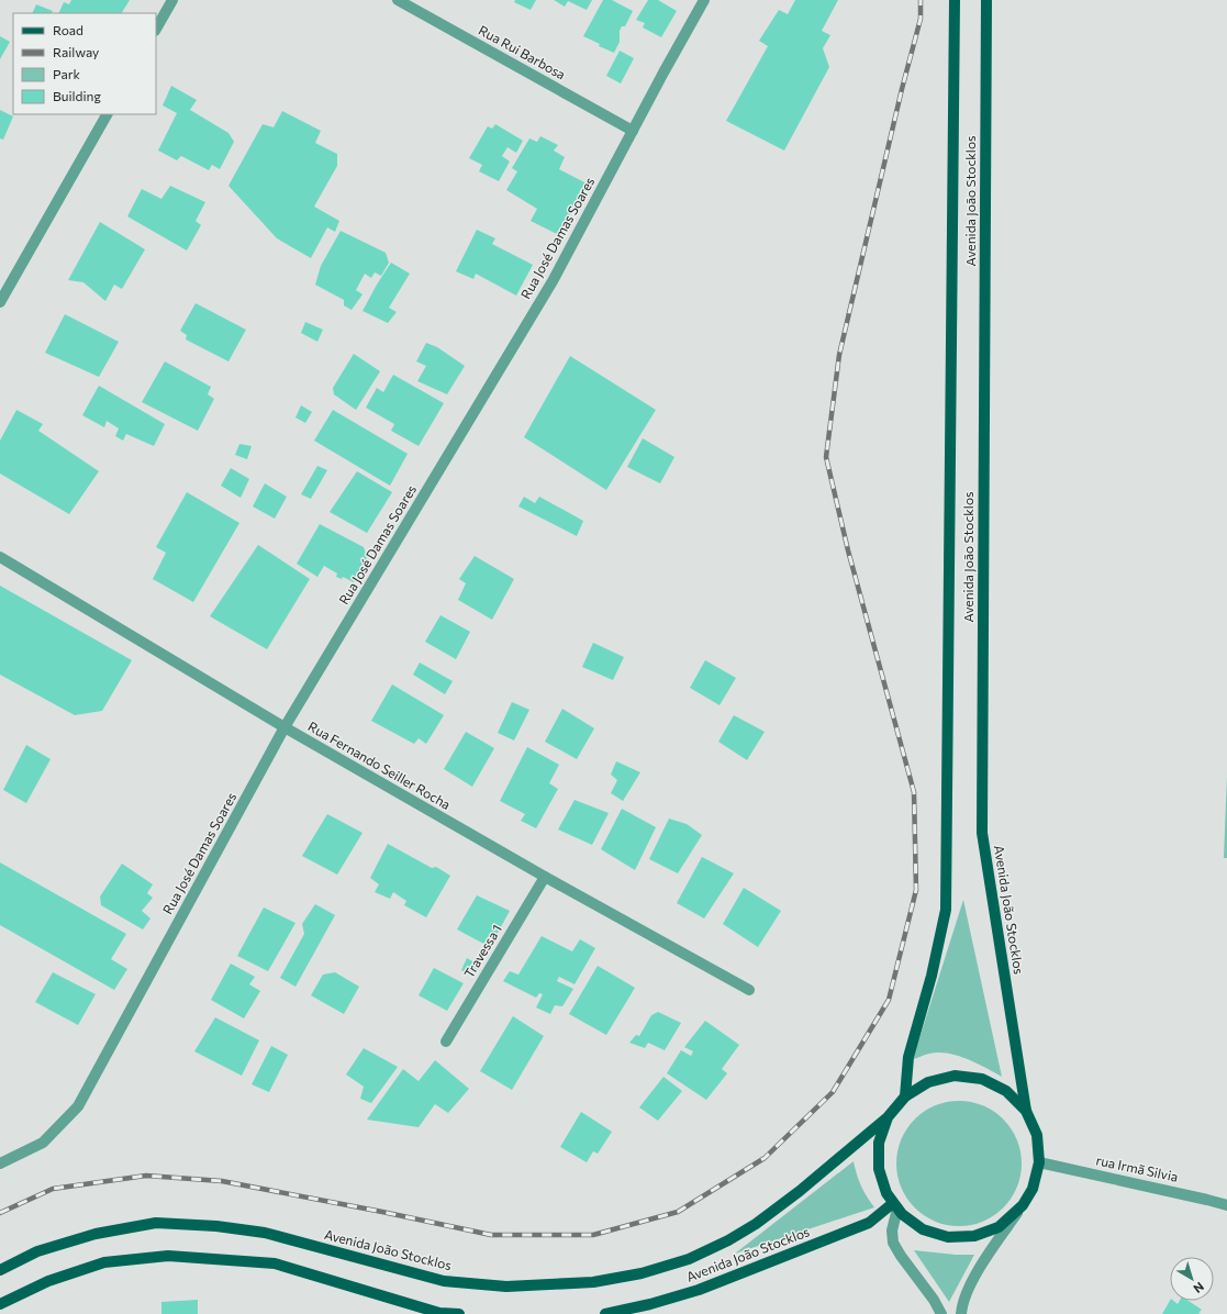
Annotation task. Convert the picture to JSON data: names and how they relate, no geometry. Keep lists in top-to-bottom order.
{
  "streets": {
    "main road": ["Avenida João Stocklos"],
    "street": [
      "Rua Rui Barbosa",
      "Rua José Damas Soares",
      "Rua Fernando Seiller Rocha",
      "Travessa 1",
      "rua Irmã Silvia"
    ]
  },
  "crossings": [
    ["Rua Rui Barbosa", "Rua José Damas Soares"],
    ["Avenida João Stocklos", "rua Irmã Silvia"],
    ["Rua José Damas Soares", "Rua Fernando Seiller Rocha"],
    ["Rua Fernando Seiller Rocha", "Travessa 1"]
  ],
  "legend": [
    "Road",
    "Railway",
    "Park",
    "Building"
  ],
  "north": "bottom right"
}
